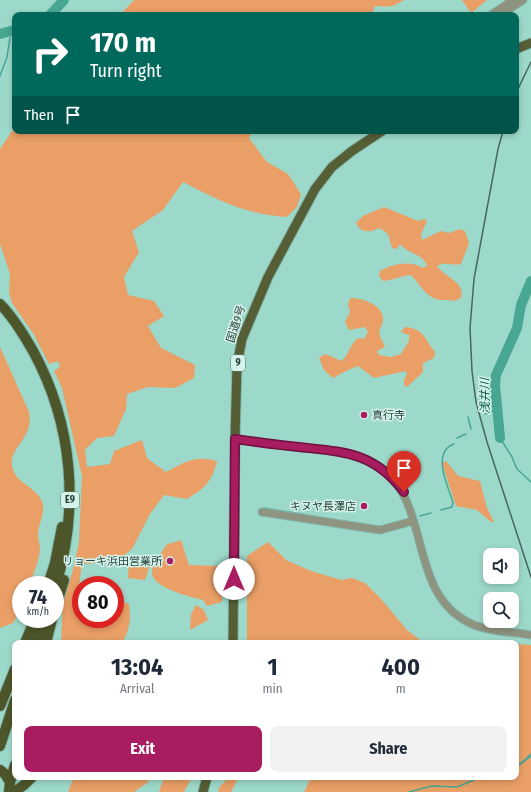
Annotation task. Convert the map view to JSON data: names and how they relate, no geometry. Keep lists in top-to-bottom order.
{
  "streets": {
    "highway": ["国道9号", "9", "E9"]
  },
  "water": ["浅井川"],
  "places": ["真行寺", "キヌヤ長澤店", "リョーキ浜田営業所"],
  "page": {
    "turn": ["170 m", "Turn right"],
    "then": "Then",
    "speed": "74 km/h",
    "limit": "80",
    "eta": [
      "13:04",
      "Arrival",
      "1",
      "min",
      "400",
      "m"
    ],
    "buttons": ["Exit", "Share"]
  }
}
